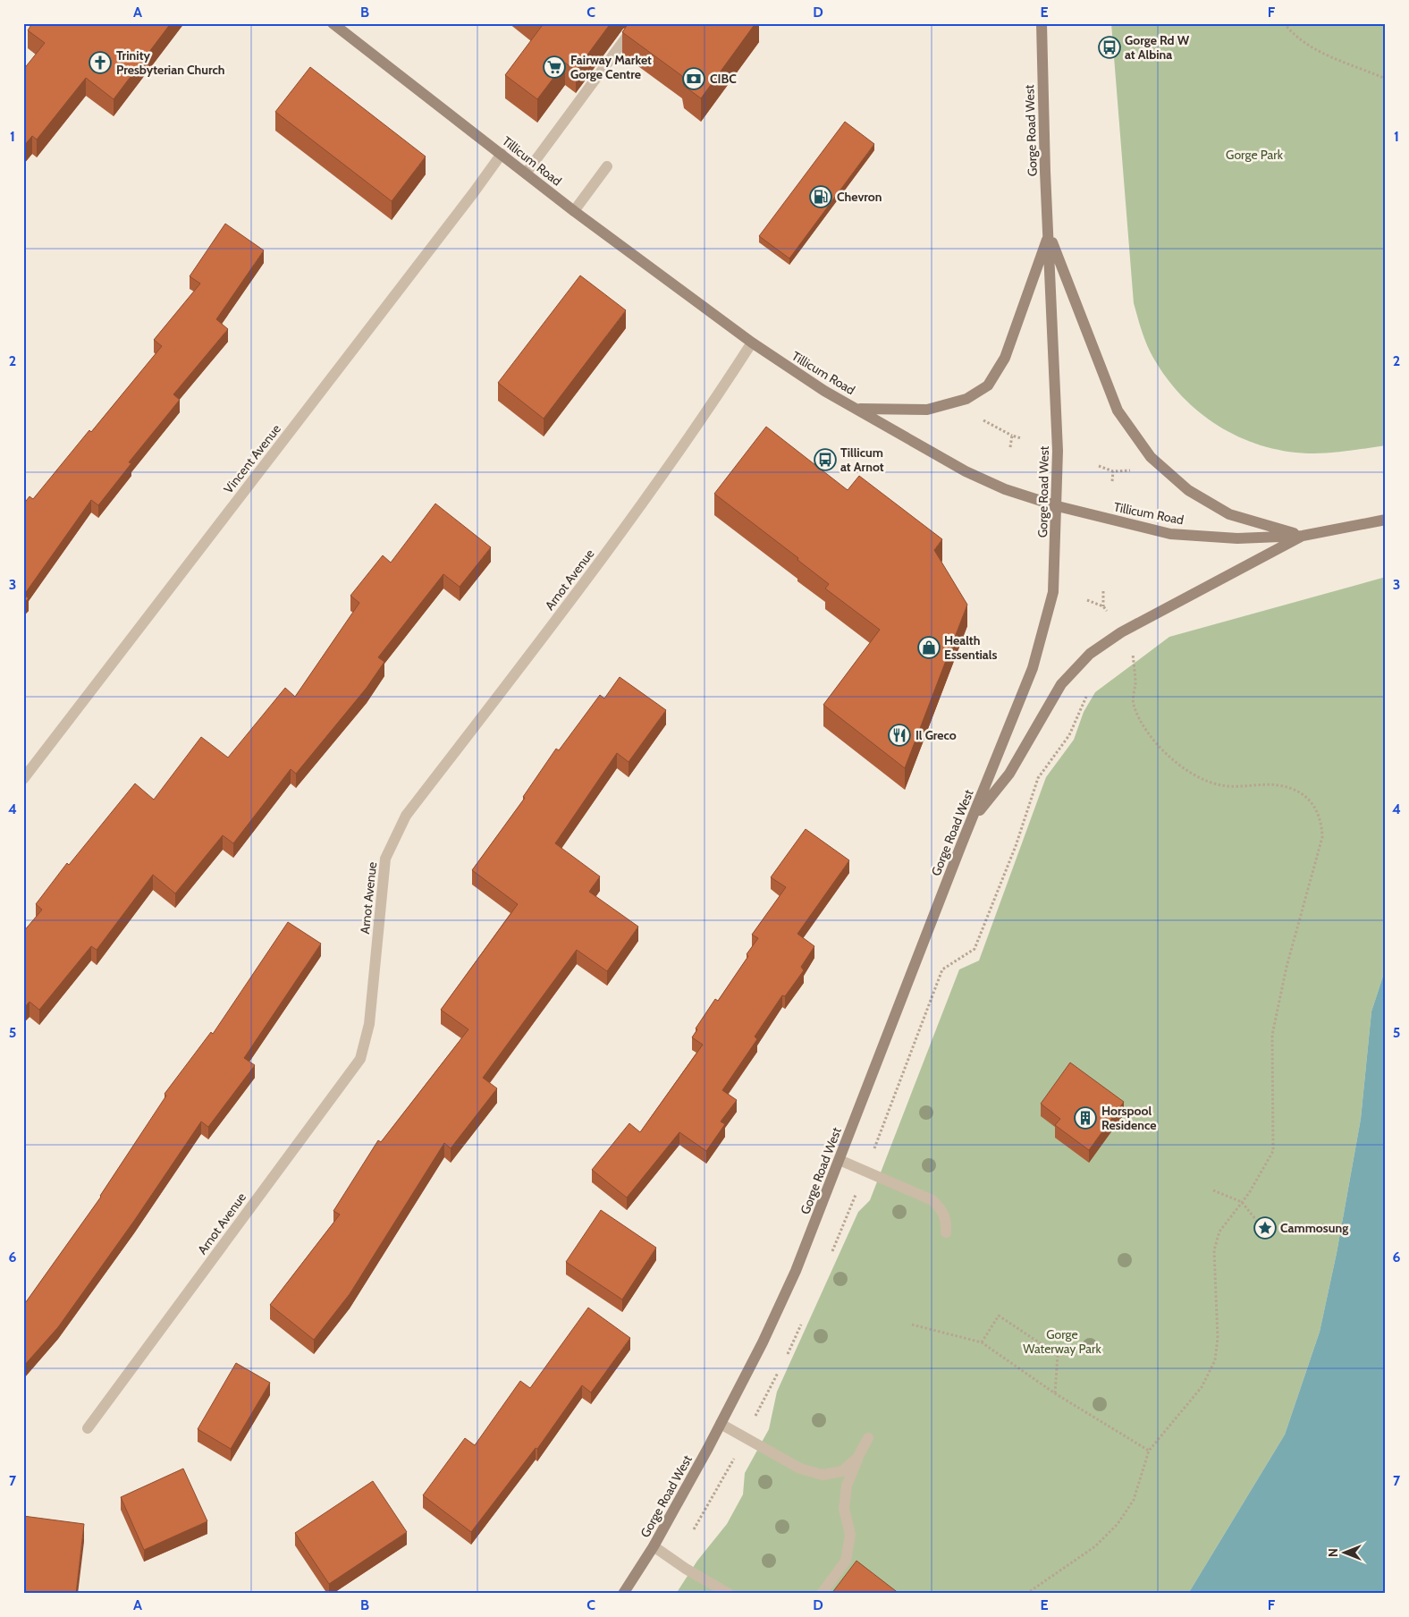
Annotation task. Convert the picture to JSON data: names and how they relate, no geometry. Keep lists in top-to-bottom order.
{
  "streets": {
    "main road": ["Gorge Road West", "Tillicum Road"],
    "street": ["Vincent Avenue", "Arnot Avenue"]
  },
  "crossings": [
    ["Gorge Road West", "Tillicum Road"],
    ["Tillicum Road", "Vincent Avenue"],
    ["Tillicum Road", "Arnot Avenue"]
  ],
  "parks": ["Gorge Park", "Gorge Waterway Park"],
  "places": {
    "bus stop": ["Gorge Rd W at Albina", "Tillicum at Arnot"],
    "church": ["Trinity Presbyterian Church"],
    "supermarket": ["Fairway Market Gorge Centre"],
    "bank": ["CIBC"],
    "fuel station": ["Chevron"],
    "shop": ["Health Essentials"],
    "restaurant": ["Il Greco"],
    "building": ["Horspool Residence"],
    "place": ["Cammosung"]
  },
  "north": "left",
  "grid": {
    "columns": [
      "A",
      "B",
      "C",
      "D",
      "E",
      "F"
    ],
    "rows": [
      "1",
      "2",
      "3",
      "4",
      "5",
      "6",
      "7"
    ]
  }
}
